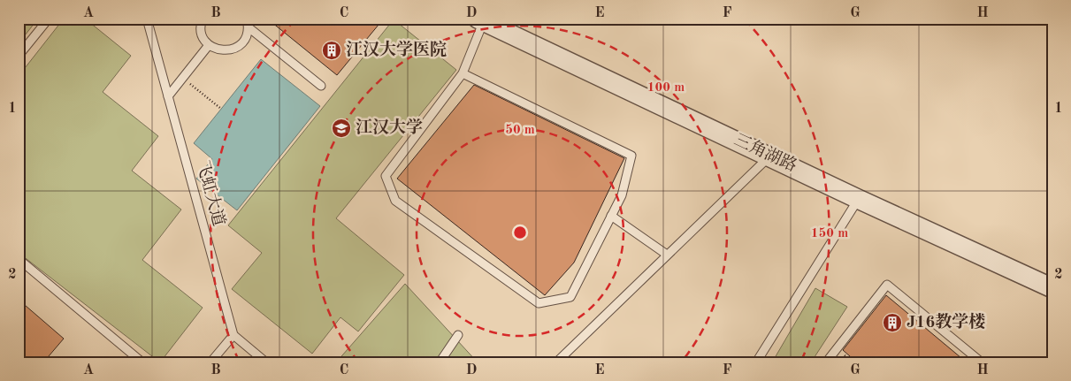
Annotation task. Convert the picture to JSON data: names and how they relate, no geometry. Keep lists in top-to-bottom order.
{
  "streets": {
    "street": ["三角湖路"],
    "lane": ["飞虹大道"]
  },
  "places": {
    "building": ["江汉大学医院", "J16教学楼"],
    "school or university": ["江汉大学"]
  },
  "grid": {
    "columns": [
      "A",
      "B",
      "C",
      "D",
      "E",
      "F",
      "G",
      "H"
    ],
    "rows": ["1", "2"]
  },
  "rings": ["100 m", "50 m", "150 m"]
}
